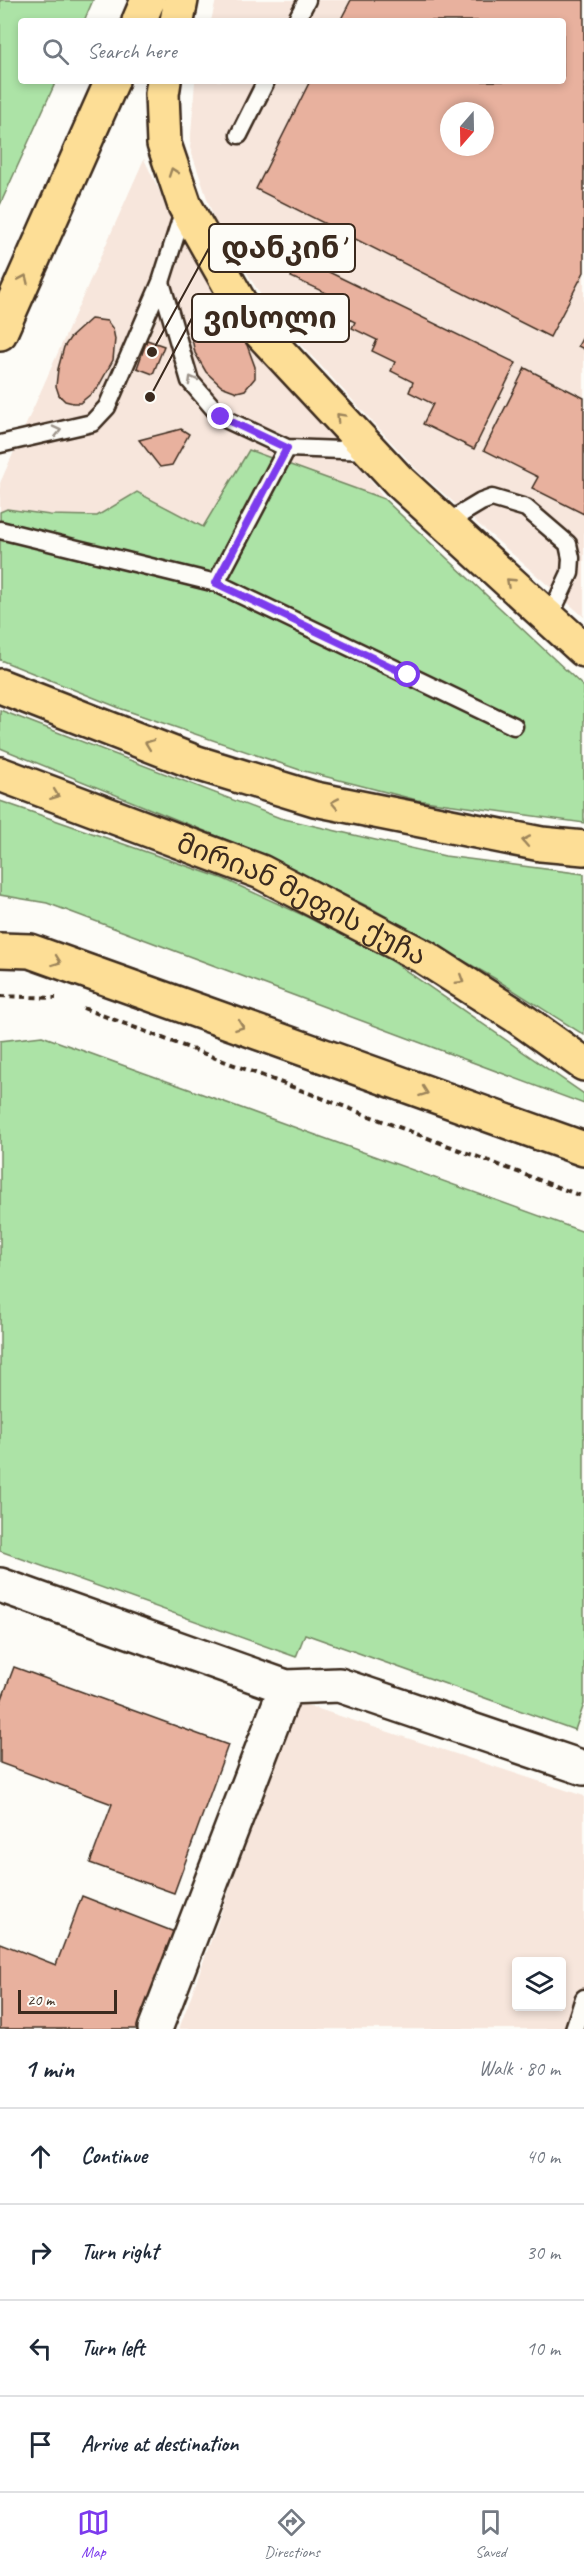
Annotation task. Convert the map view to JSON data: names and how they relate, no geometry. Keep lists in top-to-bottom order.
{
  "streets": {
    "main road": ["მირიან მეფის ქუჩა"]
  },
  "places": ["დანკინ'", "ვისოლი"],
  "scale_bar": "20 m",
  "north": "bottom",
  "page": {
    "search": "Search here",
    "scale": "20 m",
    "heading": ["1 min", "Walk · 80 m"],
    "list": [
      ["Continue", "40 m"],
      ["Turn right", "30 m"],
      ["Turn left", "10 m"],
      "Arrive at destination"
    ],
    "nav": ["Map", "Directions", "Saved"]
  }
}
